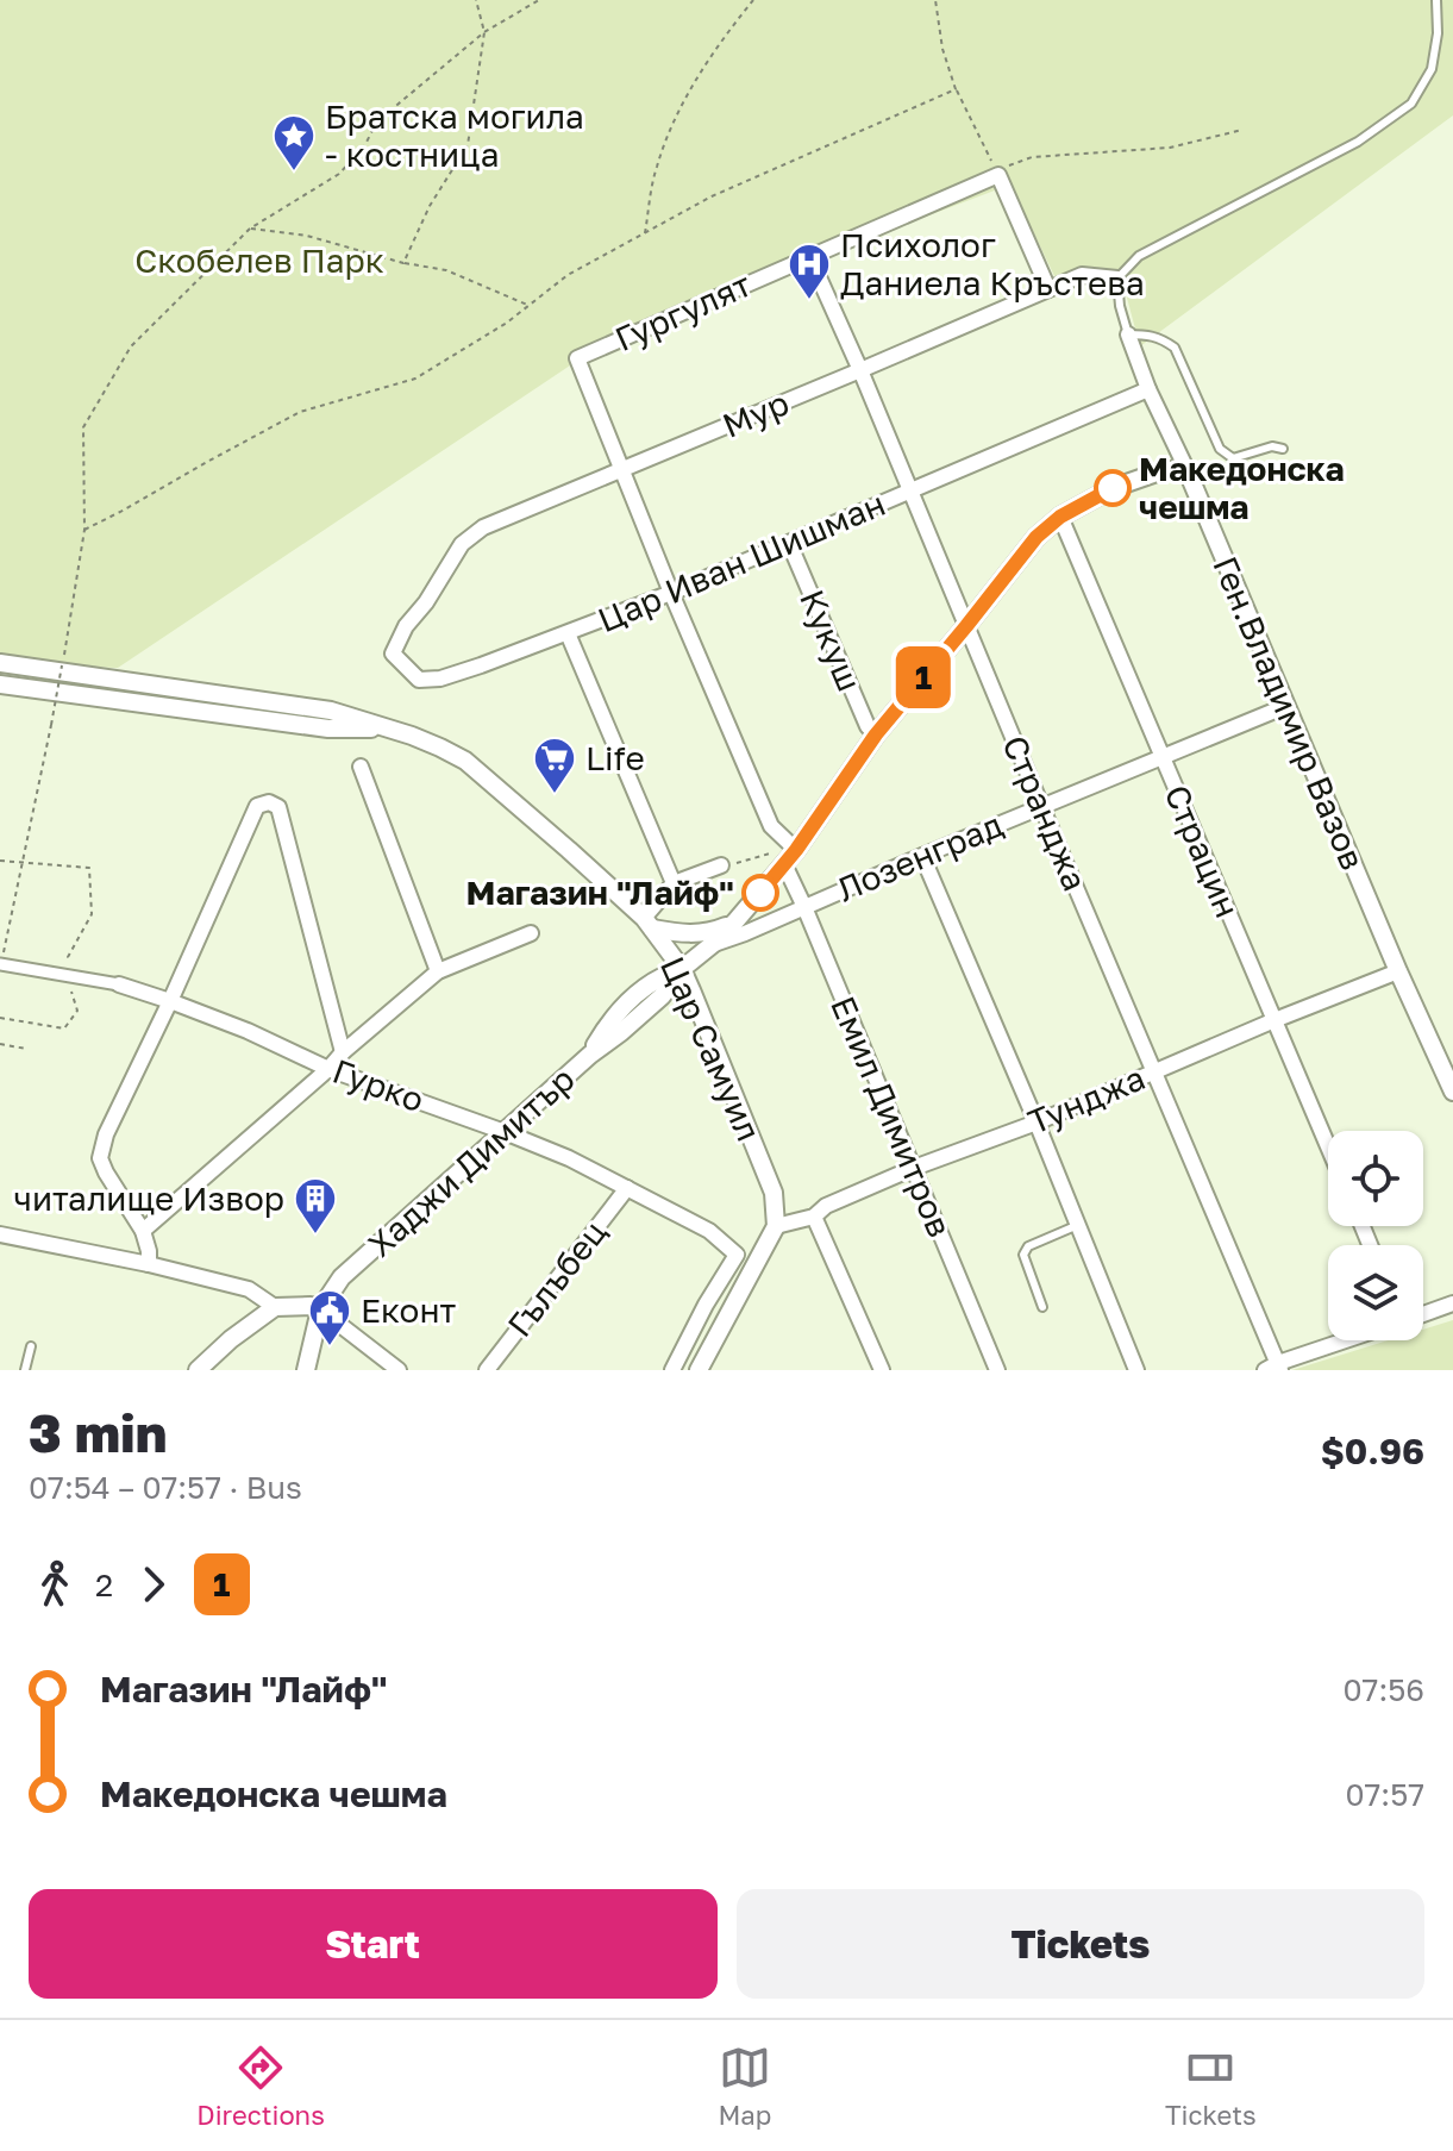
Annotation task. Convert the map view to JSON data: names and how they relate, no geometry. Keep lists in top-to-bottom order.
{
  "streets": {
    "street": [
      "Гургулят",
      "Мур",
      "Цар Иван Шишман",
      "Кукуш",
      "Ген.Владимир Вазов",
      "Странджа",
      "Страцин",
      "Лозенград",
      "Цар Самуил",
      "Гурко",
      "Тунджа",
      "Емил Димитров",
      "Хаджи Димитър",
      "Гълъбец"
    ]
  },
  "crossings": [
    ["Гургулят", "Странджа"],
    ["Гургулят", "Емил Димитров"],
    ["Мур", "Цар Иван Шишман"],
    ["Мур", "Странджа"],
    ["Мур", "Емил Димитров"],
    ["Цар Иван Шишман", "Кукуш"],
    ["Цар Иван Шишман", "Ген.Владимир Вазов"],
    ["Цар Иван Шишман", "Странджа"],
    ["Цар Иван Шишман", "Емил Димитров"],
    ["Кукуш", "Хаджи Димитър"],
    ["Ген.Владимир Вазов", "Лозенград"],
    ["Ген.Владимир Вазов", "Тунджа"],
    ["Ген.Владимир Вазов", "Хаджи Димитър"],
    ["Странджа", "Лозенград"],
    ["Странджа", "Тунджа"],
    ["Странджа", "Хаджи Димитър"],
    ["Страцин", "Лозенград"],
    ["Страцин", "Тунджа"],
    ["Страцин", "Хаджи Димитър"],
    ["Лозенград", "Емил Димитров"],
    ["Лозенград", "Хаджи Димитър"],
    ["Цар Самуил", "Тунджа"],
    ["Цар Самуил", "Хаджи Димитър"],
    ["Гурко", "Хаджи Димитър"],
    ["Гурко", "Гълъбец"],
    ["Тунджа", "Емил Димитров"],
    ["Емил Димитров", "Хаджи Димитър"]
  ],
  "parks": ["Скобелев Парк"],
  "places": {
    "place": ["Братска могила - костница"],
    "hospital": ["Психолог Даниела Кръстева"],
    "other": ["Македонска чешма", "Магазин \"Лайф\""],
    "supermarket": ["Life"],
    "building": ["читалище Извор"],
    "public building": ["Еконт"]
  },
  "lines": ["bus line 1"],
  "page": {
    "on_map": "1",
    "heading": ["3 min", "07:54 – 07:57 · Bus", "$0.96"],
    "legs": ["2", "1"],
    "list": [
      {
        "name": "Магазин \"Лайф\"",
        "value": "07:56"
      },
      {
        "name": "Македонска чешма",
        "value": "07:57"
      }
    ],
    "buttons": ["Start", "Tickets"],
    "tabs": ["Directions", "Map", "Tickets"]
  }
}
